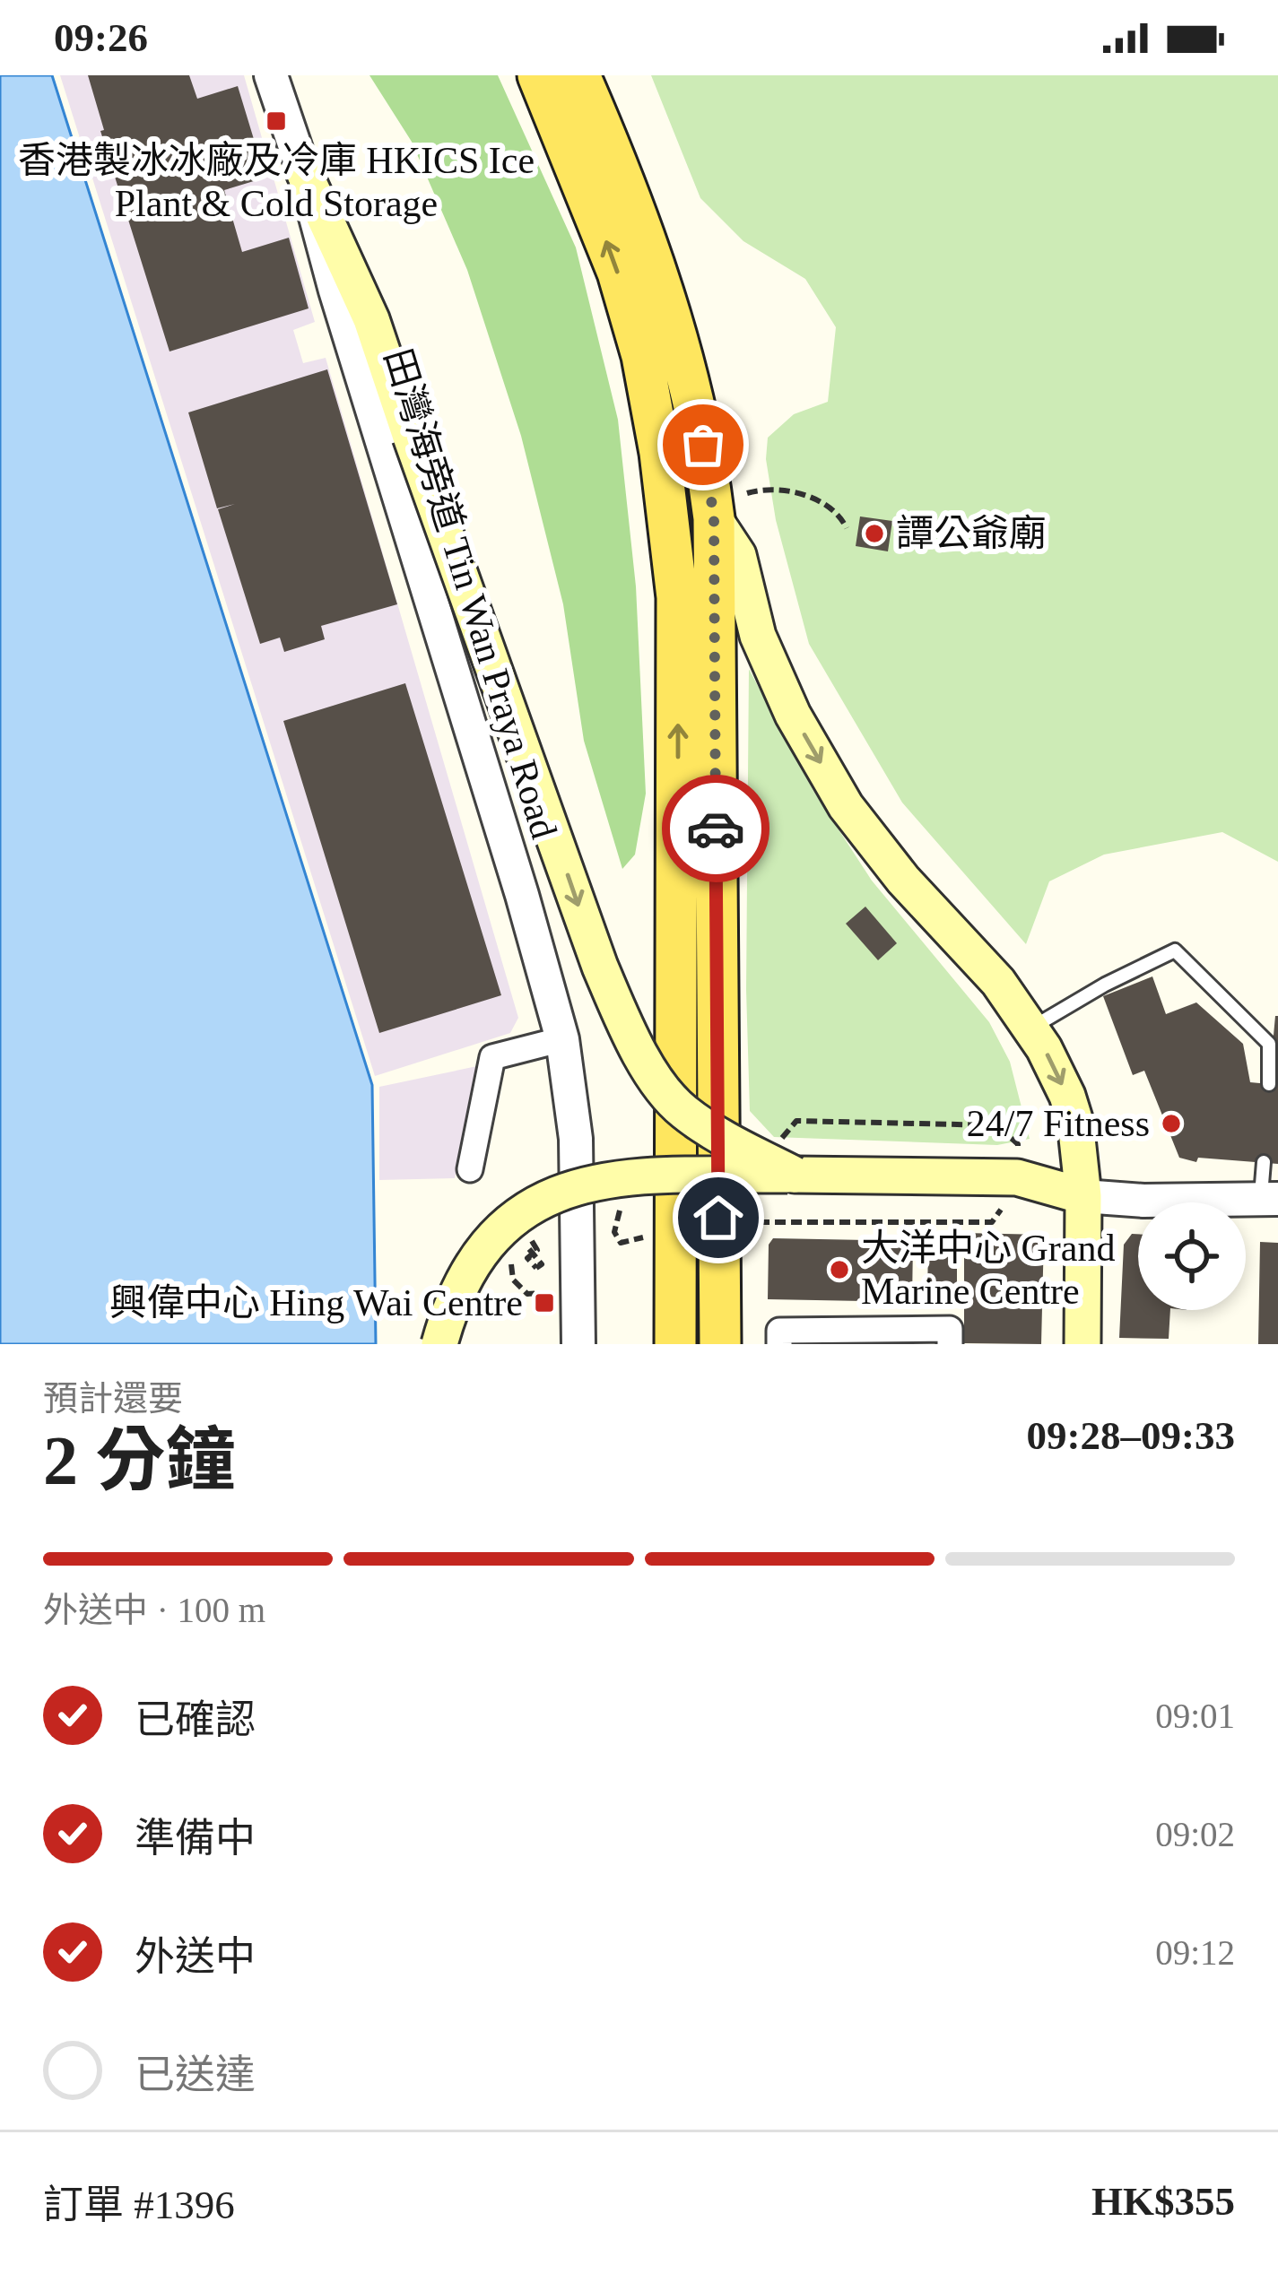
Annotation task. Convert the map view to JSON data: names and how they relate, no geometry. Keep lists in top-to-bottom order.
{
  "streets": {
    "street": ["田灣海旁道 Tin Wan Praya Road"]
  },
  "places": {
    "transit": ["香港製冰冰廠及冷庫 HKICS Ice Plant & Cold Storage", "興偉中心 Hing Wai Centre"],
    "other": ["譚公爺廟", "24/7 Fitness", "大洋中心 Grand Marine Centre"]
  },
  "page": {
    "status": "09:26",
    "heading": ["2 分鐘", "預計還要", "09:28–09:33"],
    "panel": ["訂單 #1396", "HK$355"],
    "bar": "外送中 · 100 m",
    "list": [
      ["已確認", "09:01"],
      ["準備中", "09:02"],
      ["外送中", "09:12"],
      "已送達"
    ]
  }
}
